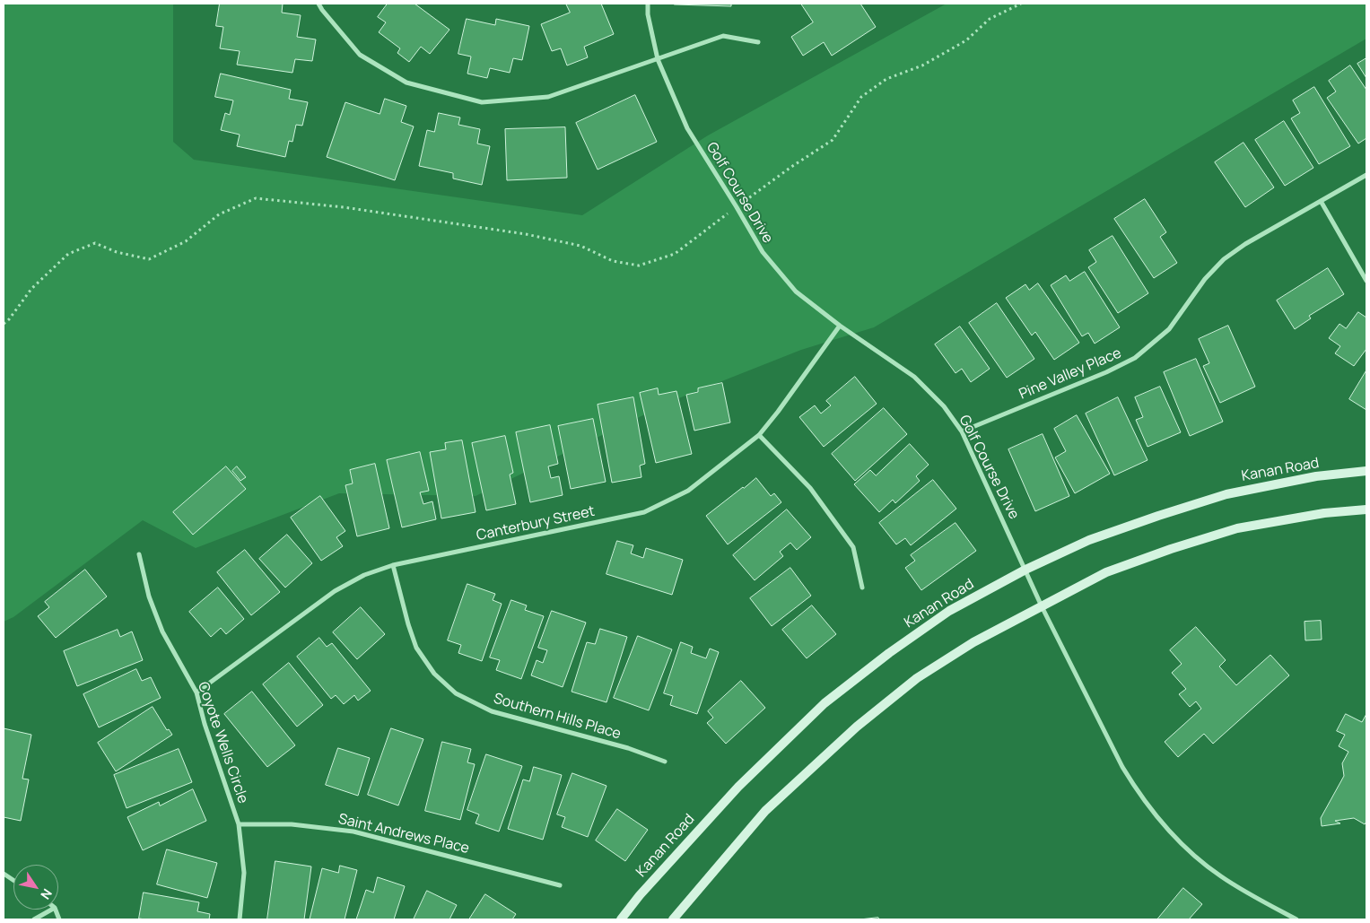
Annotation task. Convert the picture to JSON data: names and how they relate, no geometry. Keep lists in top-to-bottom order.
{
  "streets": {
    "main road": ["Kanan Road"],
    "street": [
      "Golf Course Drive",
      "Pine Valley Place",
      "Canterbury Street",
      "Southern Hills Place",
      "Coyote Wells Circle",
      "Saint Andrews Place"
    ]
  },
  "crossings": [
    ["Golf Course Drive", "Pine Valley Place"],
    ["Golf Course Drive", "Kanan Road"],
    ["Golf Course Drive", "Canterbury Street"],
    ["Canterbury Street", "Southern Hills Place"],
    ["Canterbury Street", "Coyote Wells Circle"],
    ["Coyote Wells Circle", "Saint Andrews Place"]
  ],
  "north": "bottom right"
}
